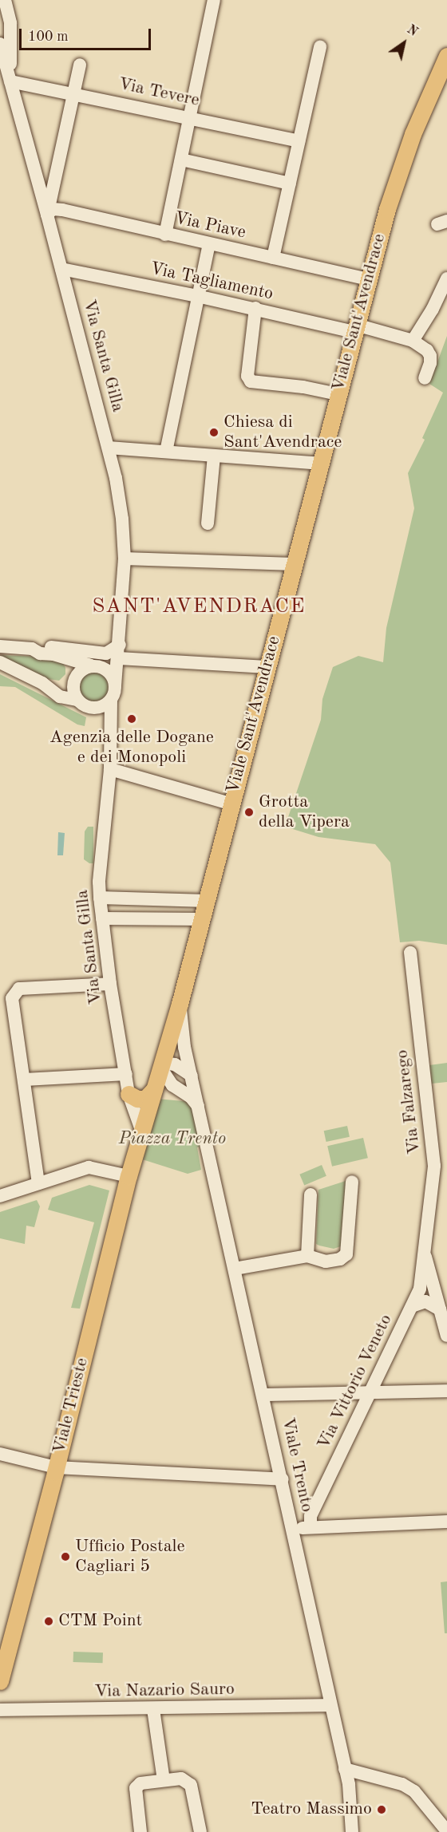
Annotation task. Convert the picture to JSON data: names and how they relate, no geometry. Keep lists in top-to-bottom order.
{
  "streets": {
    "main road": ["Viale Sant'Avendrace", "Viale Trieste"],
    "street": [
      "Via Tevere",
      "Via Piave",
      "Via Tagliamento",
      "Via Santa Gilla",
      "Via Falzarego",
      "Via Vittorio Veneto",
      "Viale Trento",
      "Via Nazario Sauro"
    ]
  },
  "crossings": [
    ["Via Tevere", "Via Santa Gilla"],
    ["Via Piave", "Viale Sant'Avendrace"],
    ["Via Piave", "Via Santa Gilla"],
    ["Via Tagliamento", "Viale Sant'Avendrace"],
    ["Via Tagliamento", "Via Santa Gilla"],
    ["Viale Sant'Avendrace", "Via Santa Gilla"],
    ["Viale Sant'Avendrace", "Viale Trieste"],
    ["Viale Sant'Avendrace", "Viale Trento"],
    ["Via Santa Gilla", "Viale Trieste"],
    ["Via Falzarego", "Via Vittorio Veneto"],
    ["Viale Trento", "Via Nazario Sauro"]
  ],
  "districts": ["SANT'AVENDRACE"],
  "parks": ["Piazza Trento"],
  "places": [
    "Chiesa di Sant'Avendrace",
    "Agenzia delle Dogane e dei Monopoli",
    "Grotta della Vipera",
    "Ufficio Postale Cagliari 5",
    "CTM Point",
    "Teatro Massimo"
  ],
  "scale_bar": "100 m",
  "north": "top right"
}
